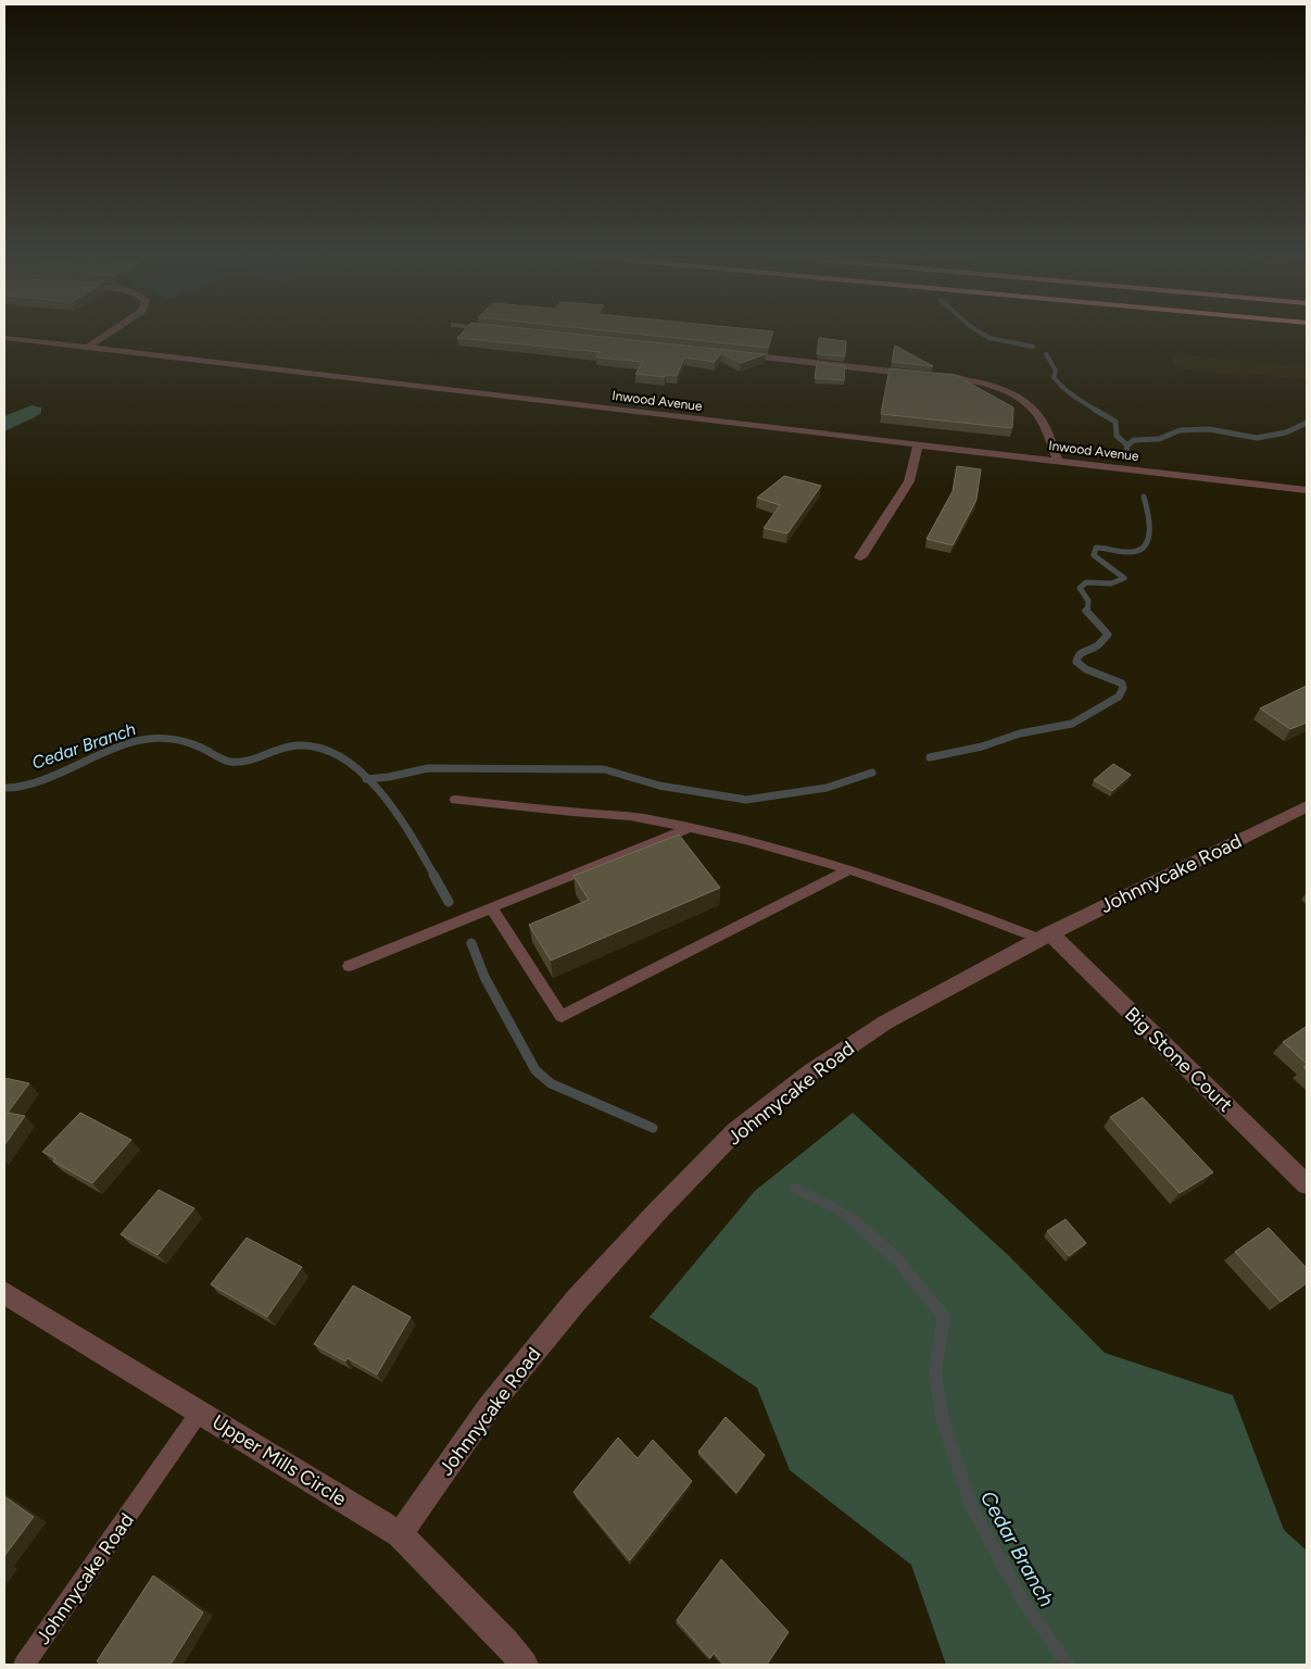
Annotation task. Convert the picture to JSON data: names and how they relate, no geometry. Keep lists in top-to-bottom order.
{
  "streets": {
    "street": [
      "Inwood Avenue",
      "Johnnycake Road",
      "Big Stone Court",
      "Upper Mills Circle"
    ]
  },
  "crossings": [
    ["Johnnycake Road", "Big Stone Court"],
    ["Johnnycake Road", "Upper Mills Circle"]
  ],
  "water": ["Cedar Branch"]
}
